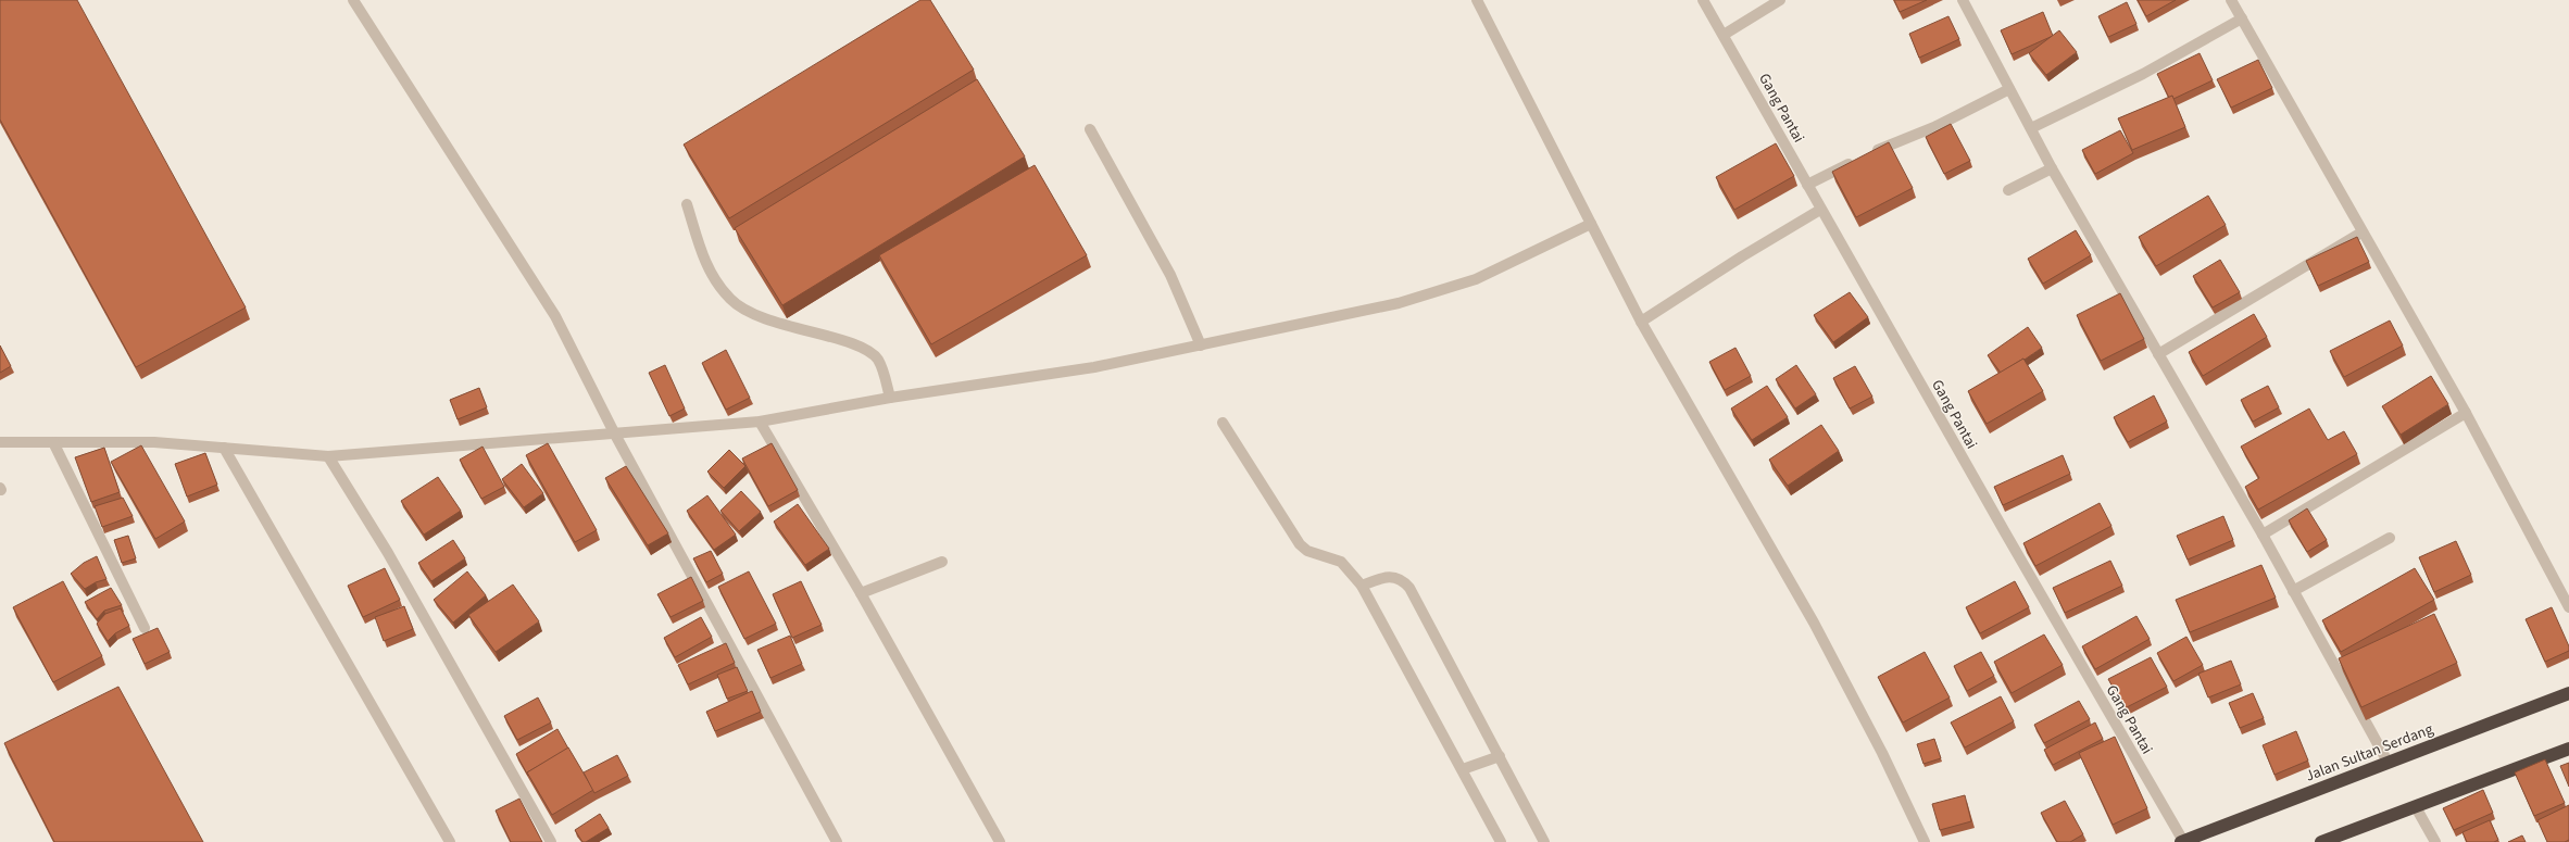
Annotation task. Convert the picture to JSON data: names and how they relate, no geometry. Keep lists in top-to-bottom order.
{
  "streets": {
    "highway": ["Jalan Sultan Serdang"],
    "street": ["Gang Pantai"]
  },
  "crossings": [
    ["Gang Pantai", "Jalan Sultan Serdang"]
  ]
}
